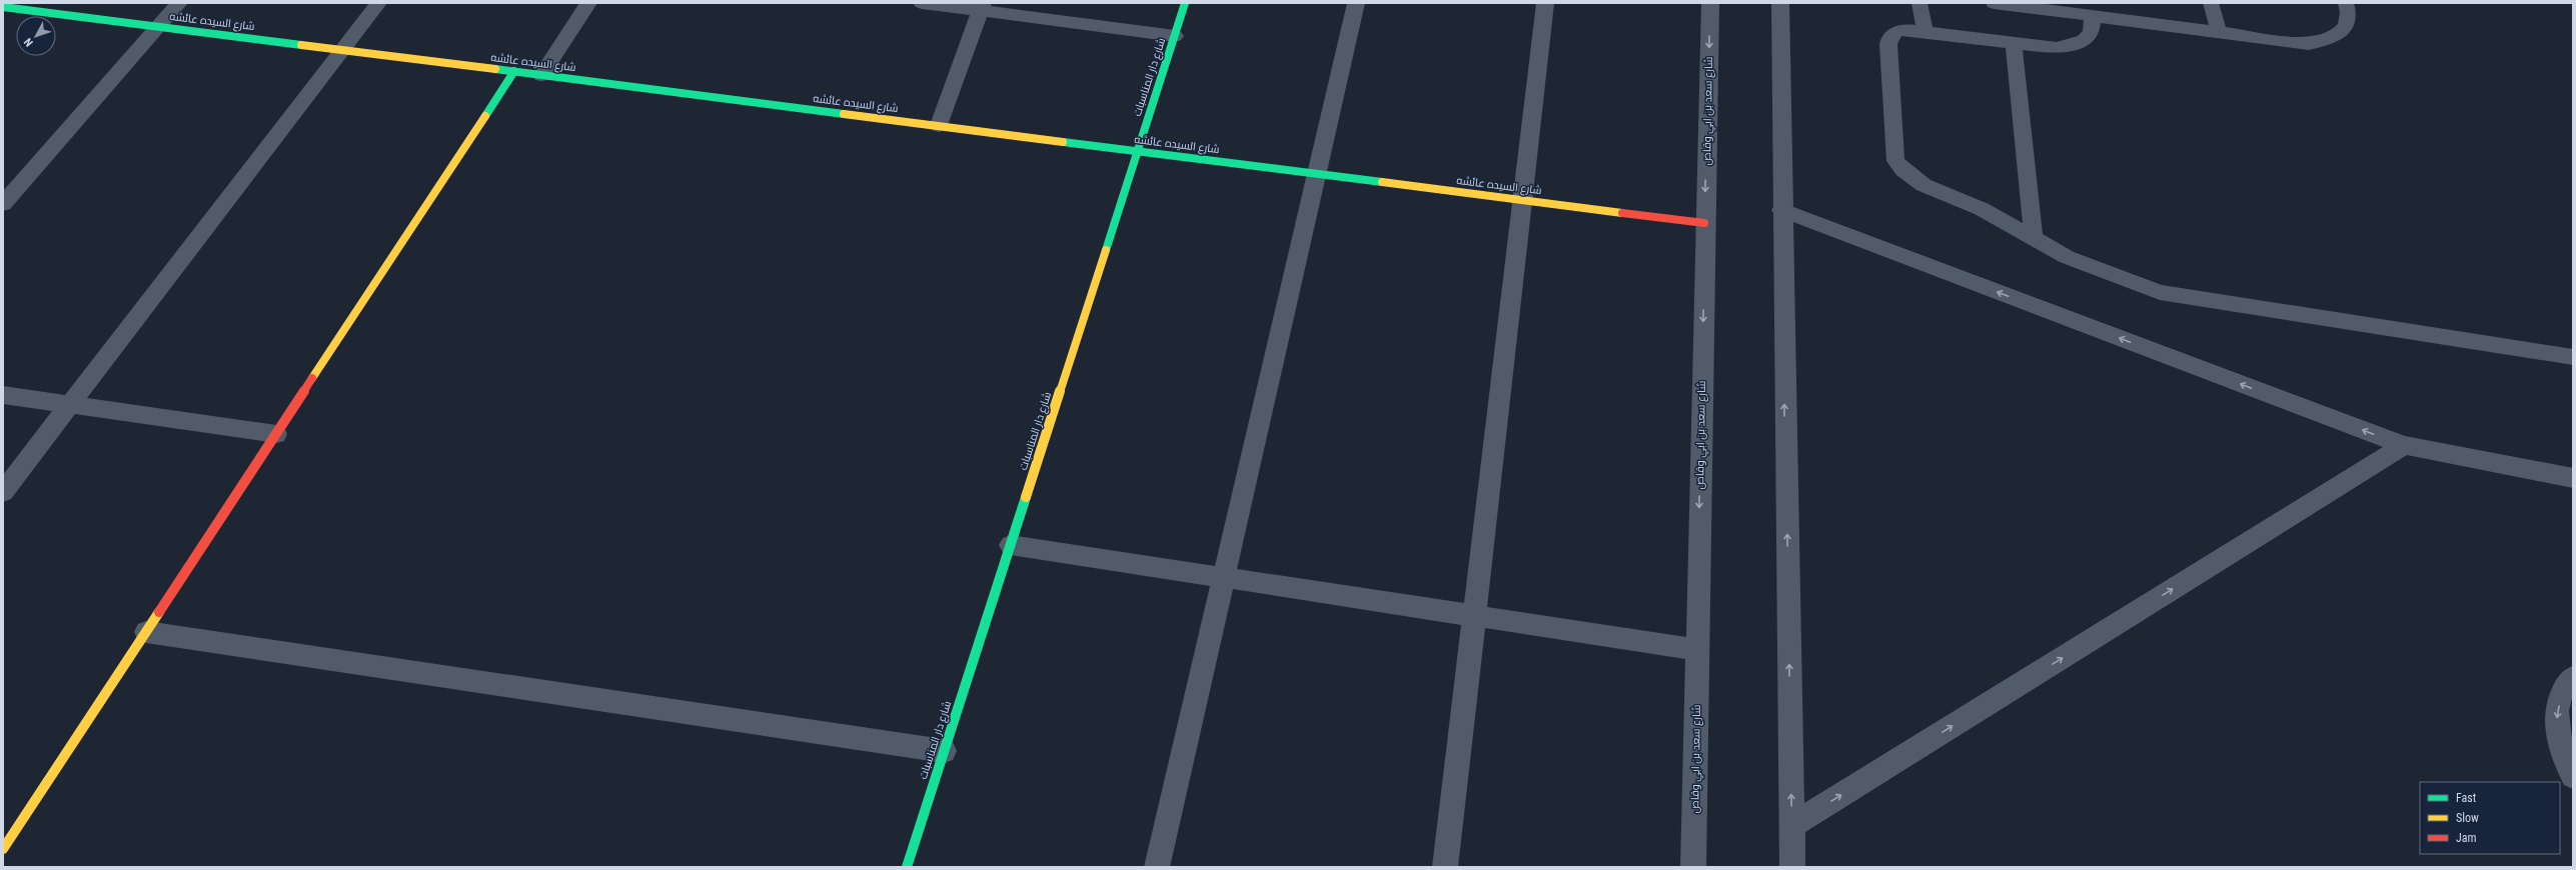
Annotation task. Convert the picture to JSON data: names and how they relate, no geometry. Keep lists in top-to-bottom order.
{
  "streets": {
    "street": ["شارع السيده عائشه", "شارع دار المناسبات", "شارع سعد بن ابي وقاص"]
  },
  "crossings": [
    ["شارع السيده عائشه", "شارع دار المناسبات"],
    ["شارع السيده عائشه", "شارع سعد بن ابي وقاص"]
  ],
  "legend": ["Fast", "Slow", "Jam"],
  "north": "bottom left"
}
